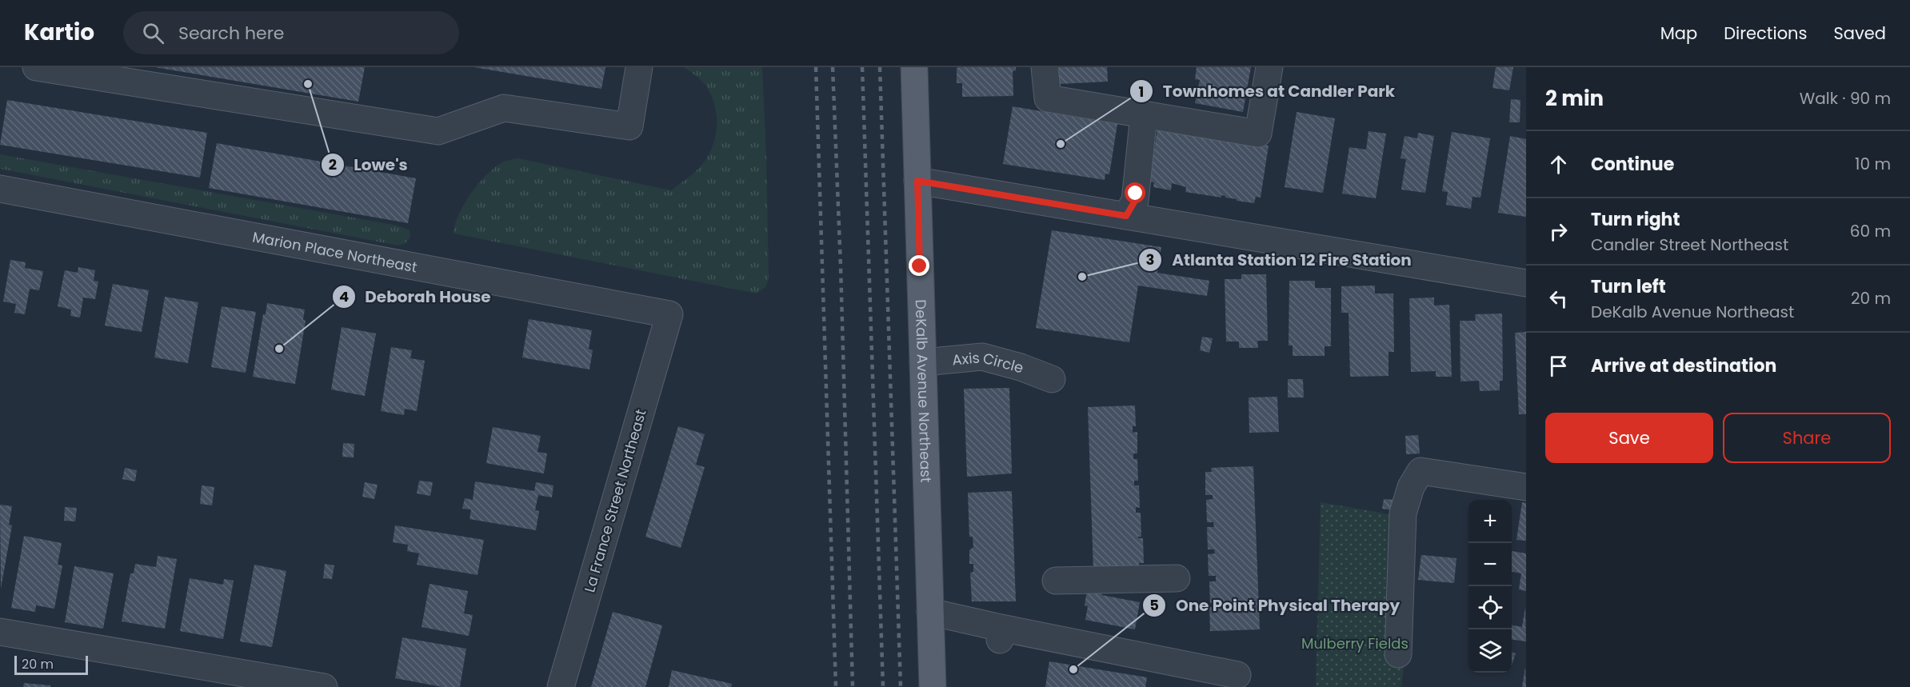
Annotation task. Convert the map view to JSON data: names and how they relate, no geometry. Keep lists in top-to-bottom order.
{
  "streets": {
    "main road": ["DeKalb Avenue Northeast"],
    "street": ["Marion Place Northeast", "Axis Circle", "La France Street Northeast"]
  },
  "crossings": [
    ["Marion Place Northeast", "La France Street Northeast"],
    ["Axis Circle", "DeKalb Avenue Northeast"]
  ],
  "parks": ["Mulberry Fields"],
  "places": [
    "Lowe's",
    "Townhomes at Candler Park",
    "Atlanta Station 12 Fire Station",
    "Deborah House",
    "One Point Physical Therapy"
  ],
  "scale_bar": "20 m",
  "page": {
    "header": "Kartio",
    "search": "Search here",
    "nav": ["Map", "Directions", "Saved"],
    "heading": ["2 min", "Walk · 90 m"],
    "list": [
      ["Continue", "10 m"],
      ["Turn right", "Candler Street Northeast", "60 m"],
      ["Turn left", "DeKalb Avenue Northeast", "20 m"],
      "Arrive at destination"
    ],
    "buttons": ["Save", "Share"],
    "map_buttons": ["+", "−"],
    "scale": "20 m"
  }
}
